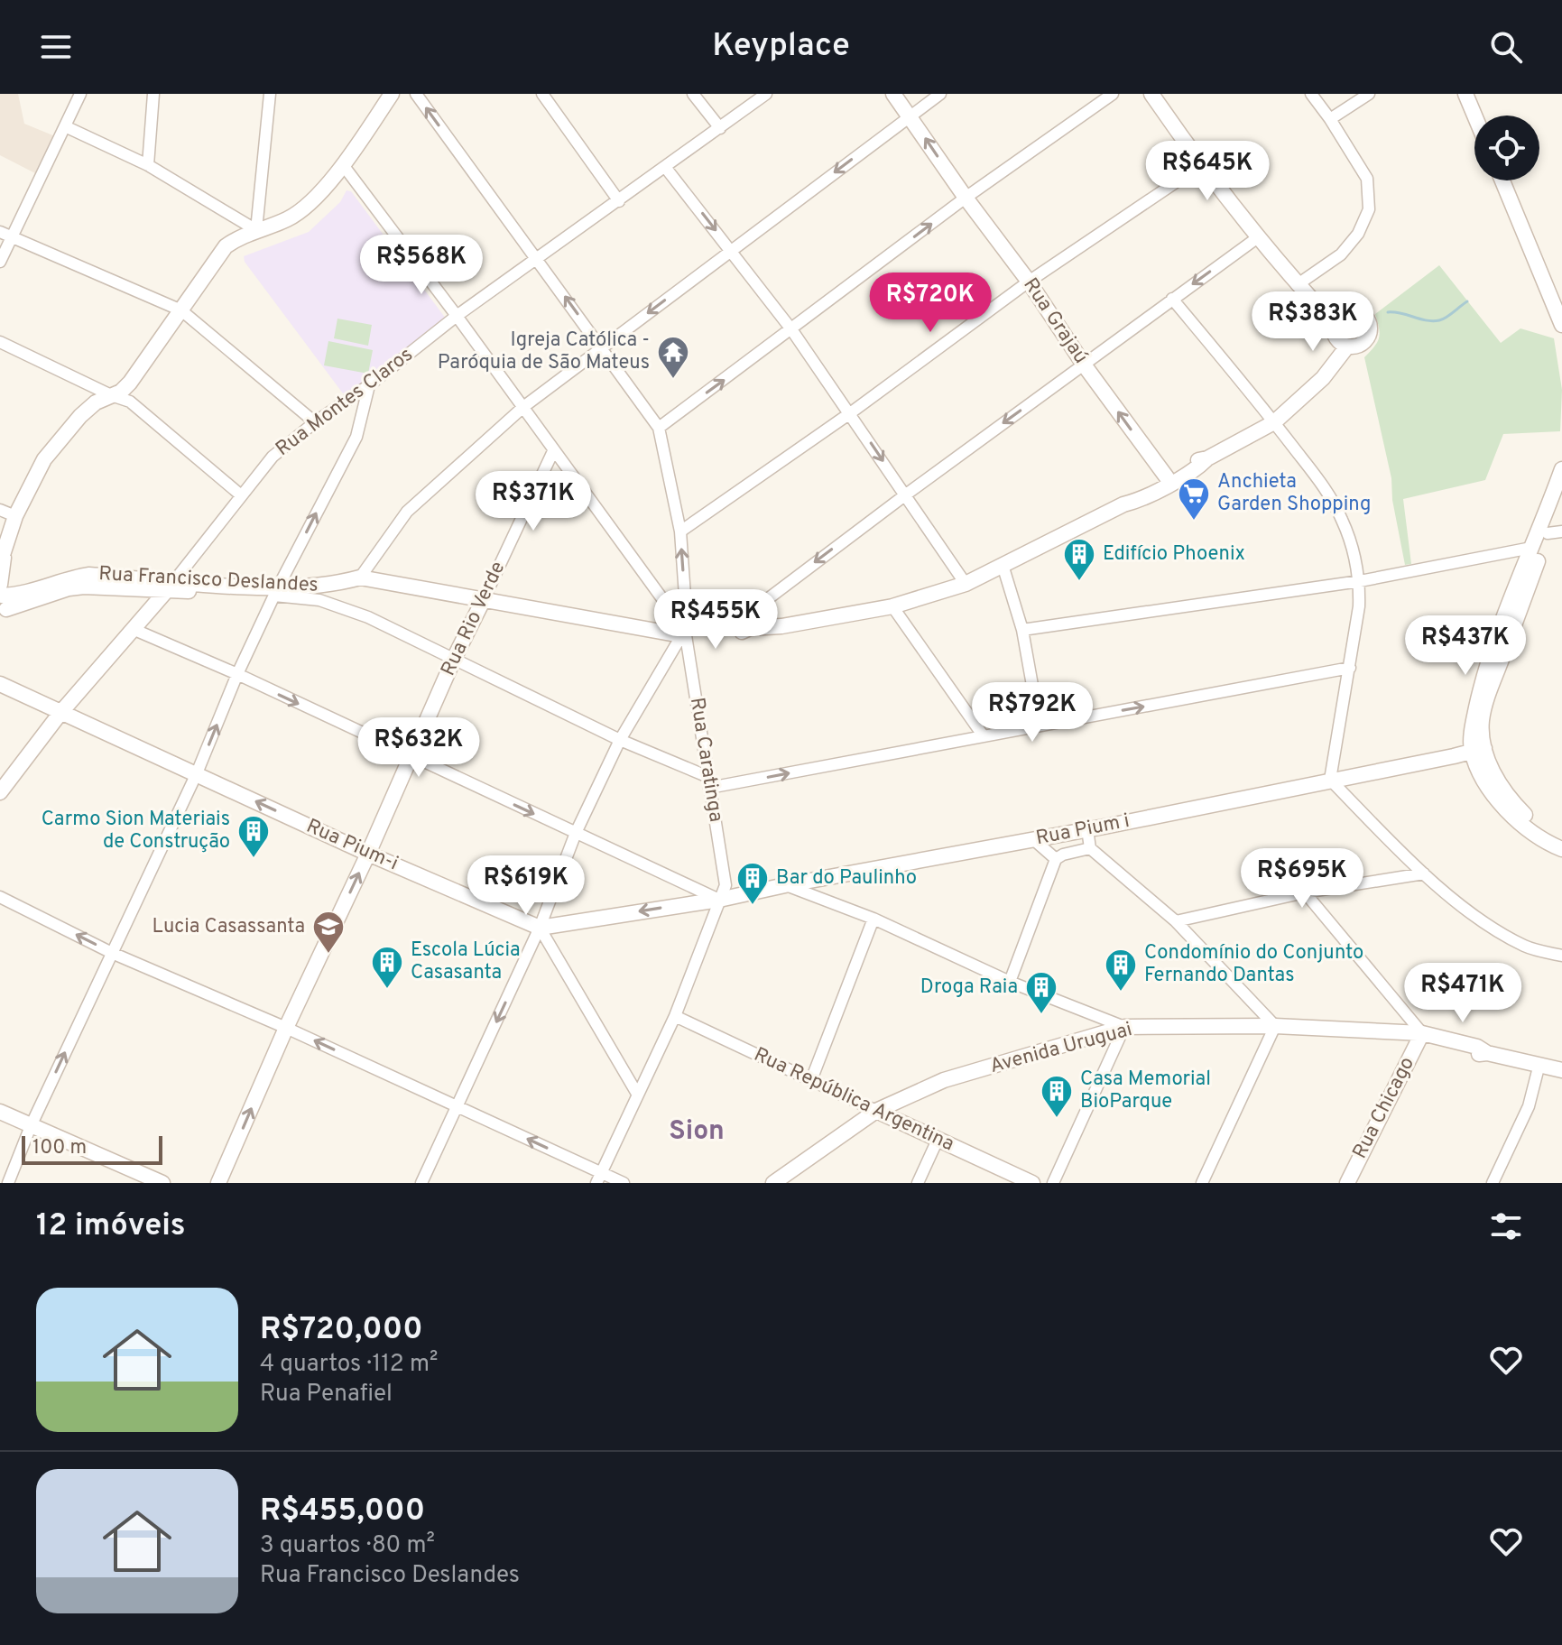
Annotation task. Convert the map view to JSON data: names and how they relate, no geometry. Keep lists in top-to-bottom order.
{
  "streets": {
    "street": [
      "Rua Grajaú",
      "Rua Montes Claros",
      "Rua Francisco Deslandes",
      "Rua Rio Verde",
      "Rua Caratinga",
      "Rua Pium i",
      "Rua Pium-i",
      "Avenida Uruguai",
      "Rua República Argentina",
      "Rua Chicago"
    ]
  },
  "crossings": [
    ["Rua Grajaú", "Rua Francisco Deslandes"],
    ["Rua Montes Claros", "Rua Francisco Deslandes"],
    ["Rua Montes Claros", "Rua Caratinga"],
    ["Rua Montes Claros", "Rua Pium-i"],
    ["Rua Francisco Deslandes", "Rua Rio Verde"],
    ["Rua Francisco Deslandes", "Rua Caratinga"],
    ["Rua Rio Verde", "Rua Pium-i"],
    ["Rua Caratinga", "Rua Pium i"],
    ["Rua Caratinga", "Rua República Argentina"],
    ["Avenida Uruguai", "Rua República Argentina"],
    ["Avenida Uruguai", "Rua Chicago"]
  ],
  "one_way": ["Rua Rio Verde"],
  "districts": ["Sion"],
  "places": {
    "temple": ["Igreja Católica - Paróquia de São Mateus"],
    "supermarket": ["Anchieta Garden Shopping"],
    "building": [
      "Edifício Phoenix",
      "Carmo Sion Materiais de Construção",
      "Bar do Paulinho",
      "Escola Lúcia Casasanta",
      "Condomínio do Conjunto Fernando Dantas",
      "Droga Raia",
      "Casa Memorial BioParque"
    ],
    "school or university": ["Lucia Casassanta"]
  },
  "scale_bar": "100 m",
  "page": {
    "header": "Keyplace",
    "price": [
      "R$645K",
      "R$568K",
      "R$720K",
      "R$383K",
      "R$371K",
      "R$455K",
      "R$437K",
      "R$792K",
      "R$632K",
      "R$695K",
      "R$619K",
      "R$471K"
    ],
    "scale": "100 m",
    "heading": "12 imóveis",
    "list": [
      {
        "name": "R$720,000",
        "note": "4 quartos · 112 m² · Rua Penafiel"
      },
      {
        "name": "R$455,000",
        "note": "3 quartos · 80 m² · Rua Francisco Deslandes"
      }
    ]
  }
}
